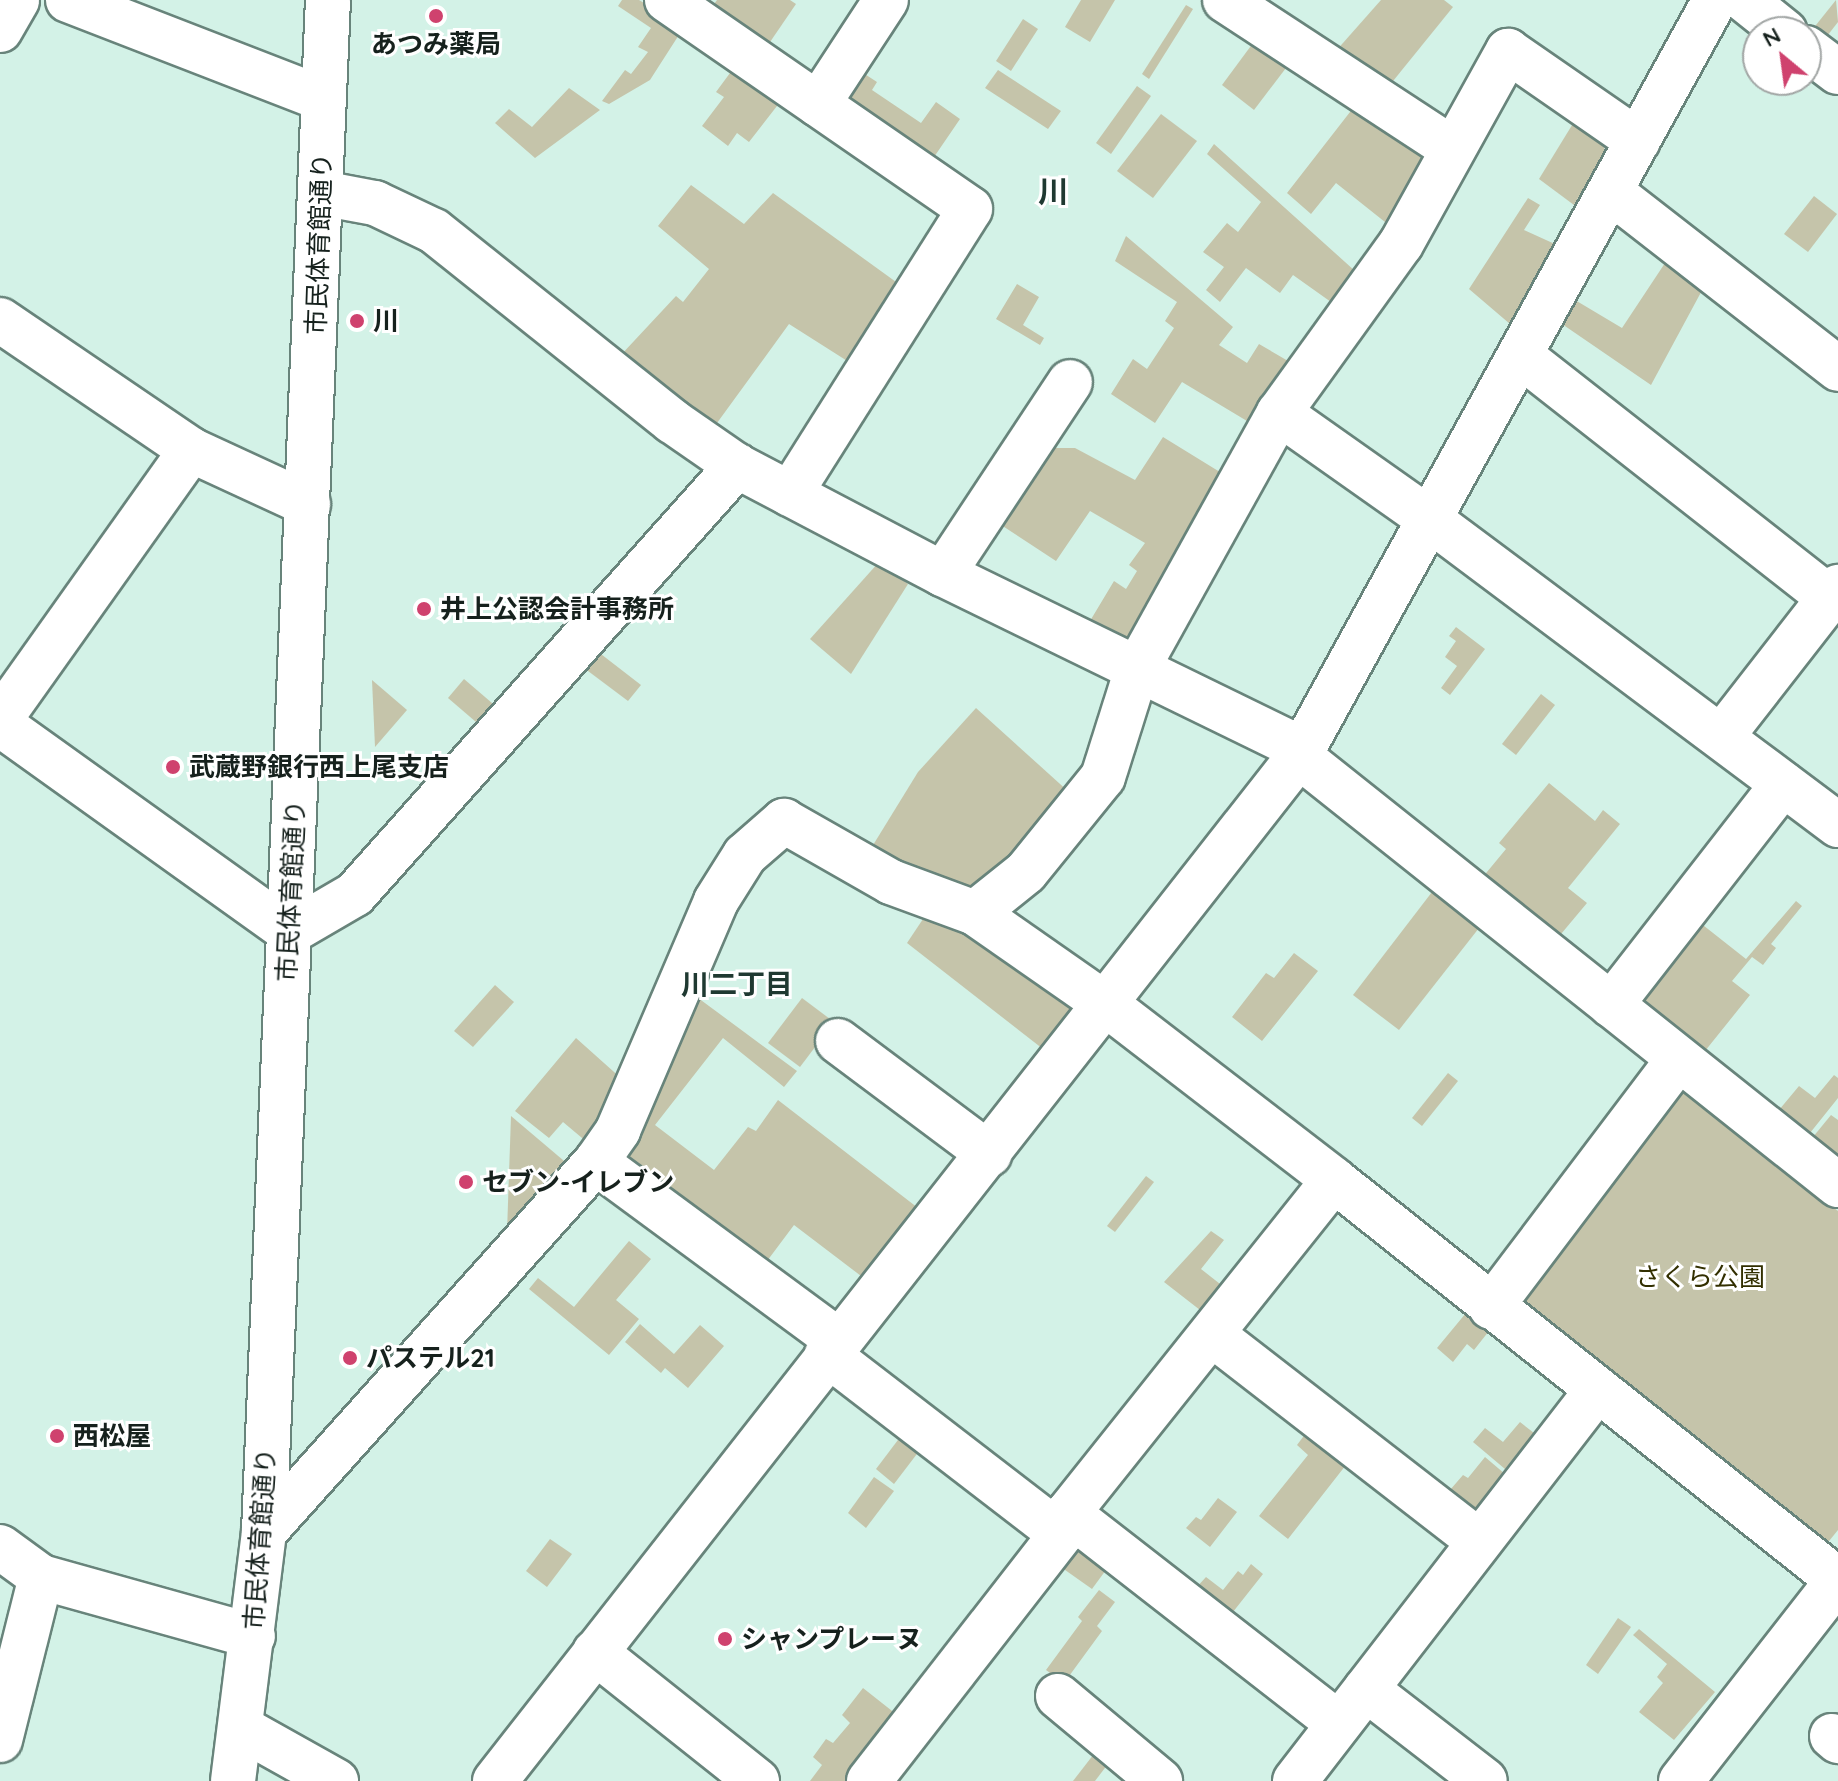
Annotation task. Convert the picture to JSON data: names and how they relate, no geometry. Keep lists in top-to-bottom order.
{
  "streets": {
    "street": ["市民体育館通り"]
  },
  "districts": ["川", "川二丁目"],
  "parks": ["さくら公園"],
  "places": [
    "あつみ薬局",
    "川",
    "井上公認会計事務所",
    "武蔵野銀行西上尾支店",
    "セブン-イレブン",
    "パステル21",
    "西松屋",
    "シャンプレーヌ"
  ],
  "north": "top left"
}
